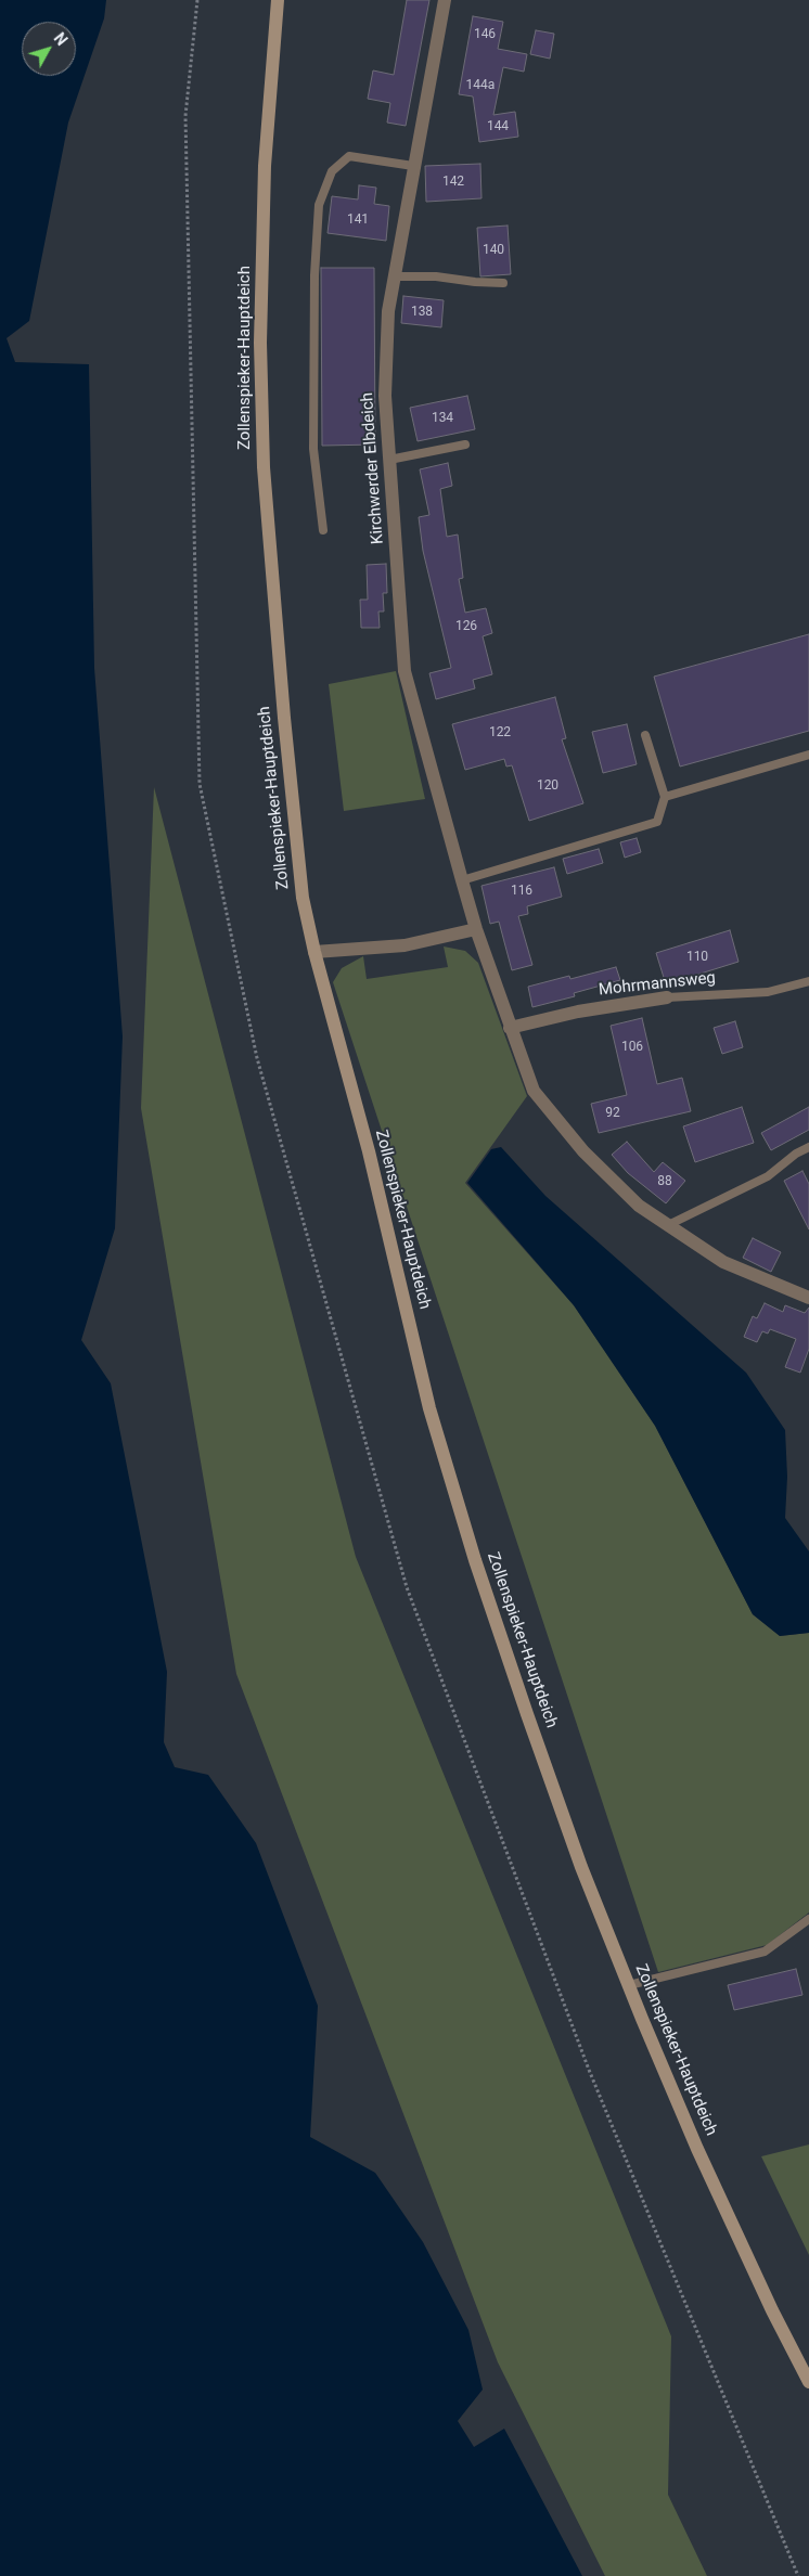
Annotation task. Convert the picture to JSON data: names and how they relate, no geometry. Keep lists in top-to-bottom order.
{
  "streets": {
    "street": ["Zollenspieker-Hauptdeich", "Kirchwerder Elbdeich", "Mohrmannsweg"]
  },
  "crossings": [
    ["Kirchwerder Elbdeich", "Mohrmannsweg"]
  ],
  "house_numbers": [
    "146",
    "144a",
    "144",
    "142",
    "141",
    "140",
    "138",
    "134",
    "126",
    "122",
    "120",
    "116",
    "110",
    "106",
    "92",
    "88"
  ],
  "north": "top right"
}
